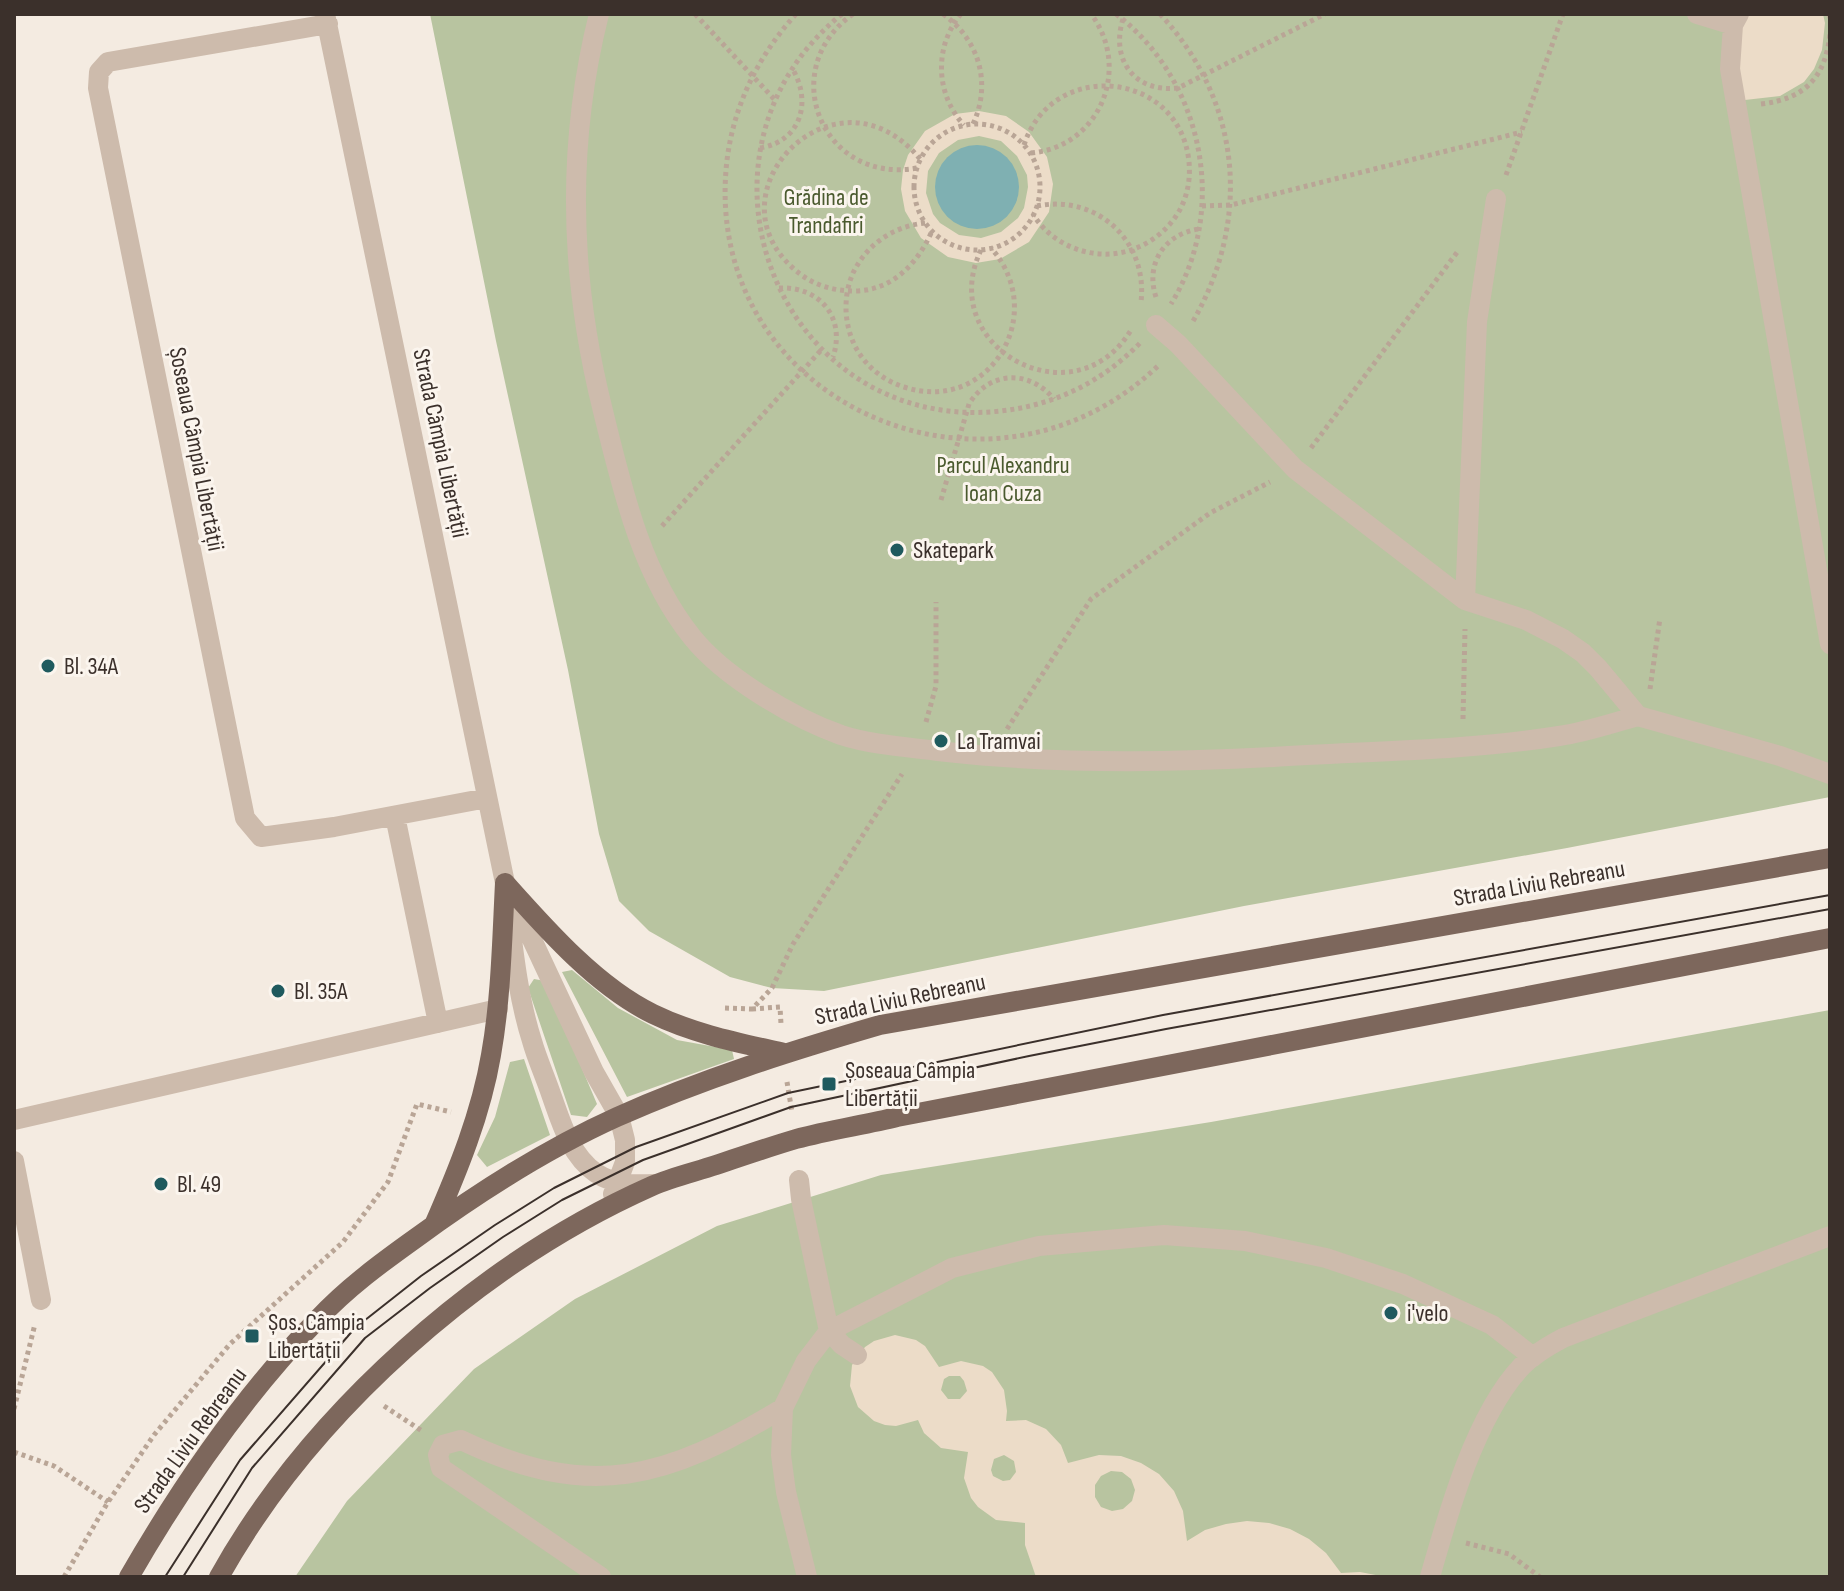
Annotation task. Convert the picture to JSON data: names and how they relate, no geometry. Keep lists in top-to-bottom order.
{
  "streets": {
    "main road": ["Strada Liviu Rebreanu"],
    "street": ["Strada Câmpia Libertății", "Șoseaua Câmpia Libertății"]
  },
  "crossings": [
    ["Strada Câmpia Libertății", "Șoseaua Câmpia Libertății"],
    ["Strada Câmpia Libertății", "Strada Liviu Rebreanu"]
  ],
  "parks": ["Grădina de Trandafiri", "Parcul Alexandru Ioan Cuza"],
  "places": {
    "other": [
      "Skatepark",
      "Bl. 34A",
      "La Tramvai",
      "Bl. 35A",
      "Bl. 49",
      "i'velo"
    ],
    "transit": ["Șoseaua Câmpia Libertății", "Șos. Câmpia Libertății"]
  }
}
